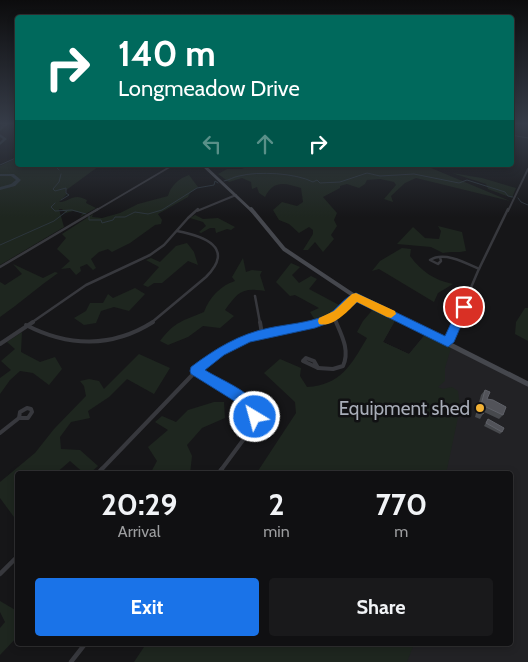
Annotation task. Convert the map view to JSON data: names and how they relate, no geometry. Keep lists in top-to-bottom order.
{
  "places": ["Equipment shed"],
  "page": {
    "turn": ["140 m", "Longmeadow Drive"],
    "eta": [
      "20:29",
      "Arrival",
      "2",
      "min",
      "770",
      "m"
    ],
    "buttons": ["Exit", "Share"]
  }
}
